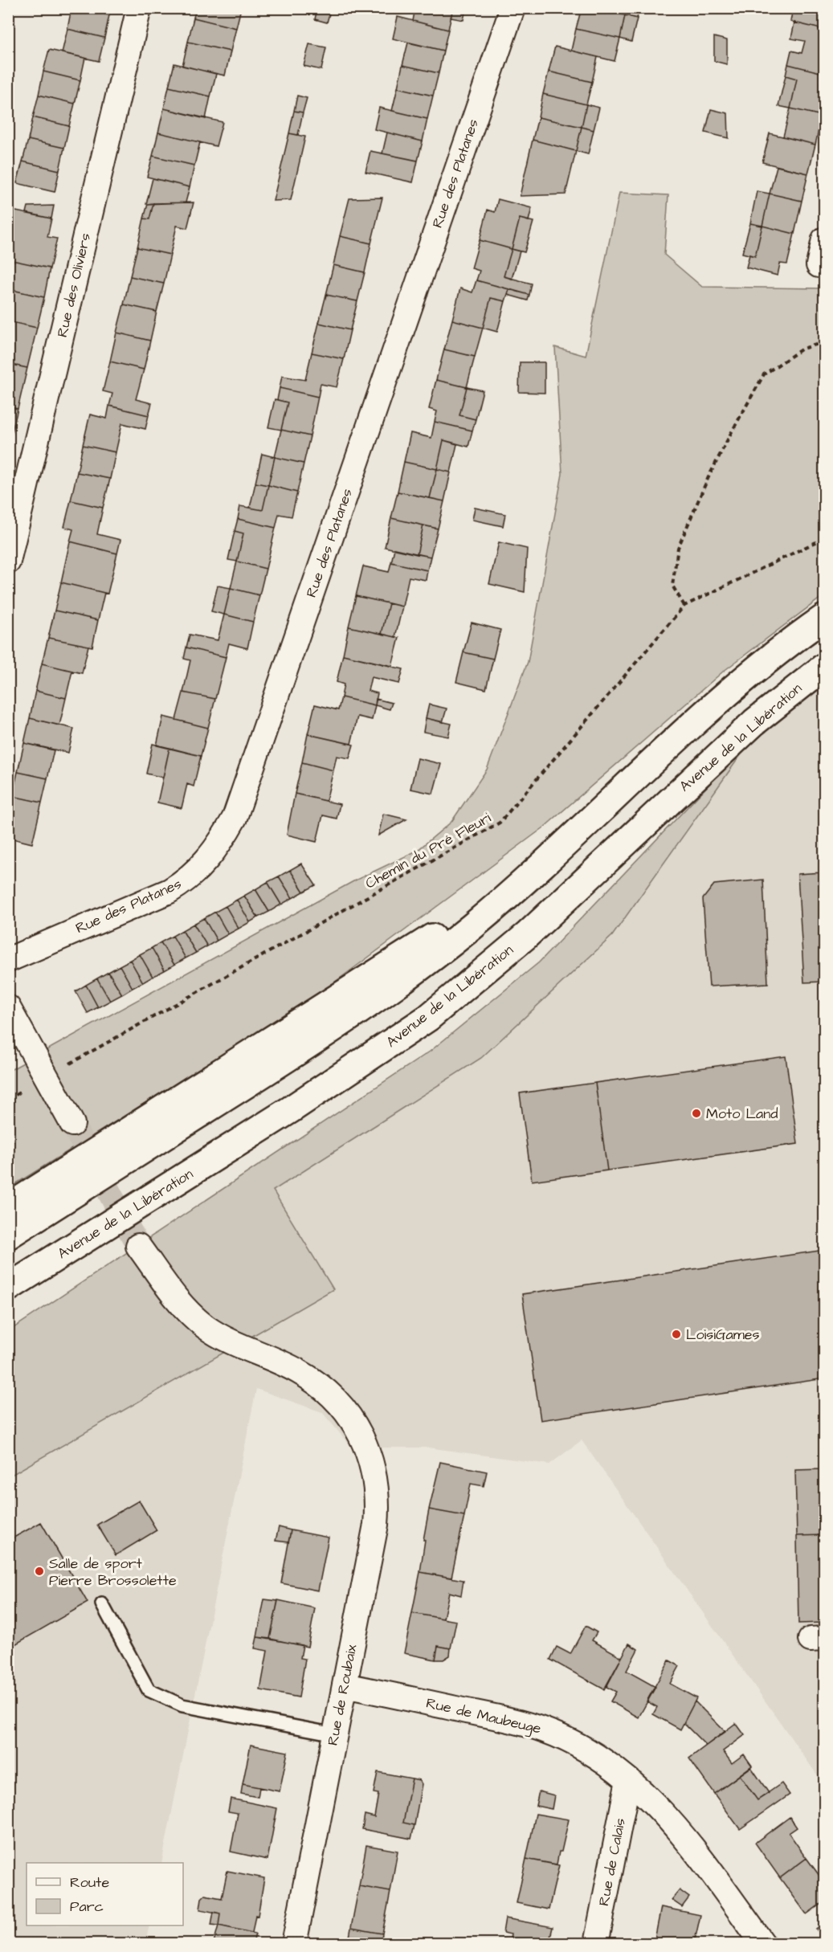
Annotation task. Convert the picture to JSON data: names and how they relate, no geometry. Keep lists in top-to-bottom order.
{
  "streets": {
    "highway": ["Avenue de la Libération"],
    "street": [
      "Rue des Platanes",
      "Rue des Oliviers",
      "Rue de Roubaix",
      "Rue de Maubeuge",
      "Rue de Calais"
    ],
    "path": ["Chemin du Pré Fleuri"]
  },
  "crossings": [
    ["Rue de Roubaix", "Rue de Maubeuge"],
    ["Rue de Maubeuge", "Rue de Calais"]
  ],
  "places": ["Moto Land", "LoisiGames", "Salle de sport Pierre Brossolette"],
  "legend": ["Route", "Parc"]
}
